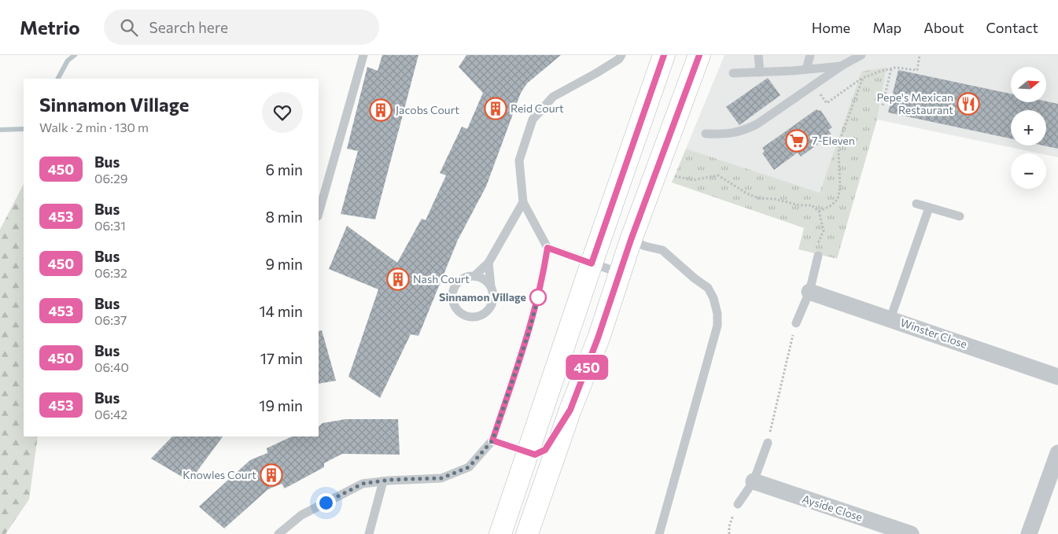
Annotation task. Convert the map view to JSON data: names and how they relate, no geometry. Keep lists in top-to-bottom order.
{
  "streets": {
    "street": ["Winster Close", "Ayside Close"]
  },
  "places": {
    "restaurant": ["Pepe's Mexican Restaurant"],
    "building": [
      "Reid Court",
      "Jacobs Court",
      "Nash Court",
      "Knowles Court"
    ],
    "supermarket": ["7-Eleven"],
    "other": ["Sinnamon Village"]
  },
  "lines": ["bus line 450"],
  "north": "right",
  "page": {
    "header": "Metrio",
    "search": "Search here",
    "nav": [
      "Home",
      "Map",
      "About",
      "Contact"
    ],
    "on_map": "450",
    "map_buttons": ["+", "−"],
    "heading": ["Sinnamon Village", "Walk · 2 min · 130 m"],
    "list": [
      {
        "mark": "450",
        "name": "Bus",
        "note": "06:29",
        "value": "6 min"
      },
      {
        "mark": "453",
        "name": "Bus",
        "note": "06:31",
        "value": "8 min"
      },
      {
        "mark": "450",
        "name": "Bus",
        "note": "06:32",
        "value": "9 min"
      },
      {
        "mark": "453",
        "name": "Bus",
        "note": "06:37",
        "value": "14 min"
      },
      {
        "mark": "450",
        "name": "Bus",
        "note": "06:40",
        "value": "17 min"
      },
      {
        "mark": "453",
        "name": "Bus",
        "note": "06:42",
        "value": "19 min"
      }
    ]
  }
}
